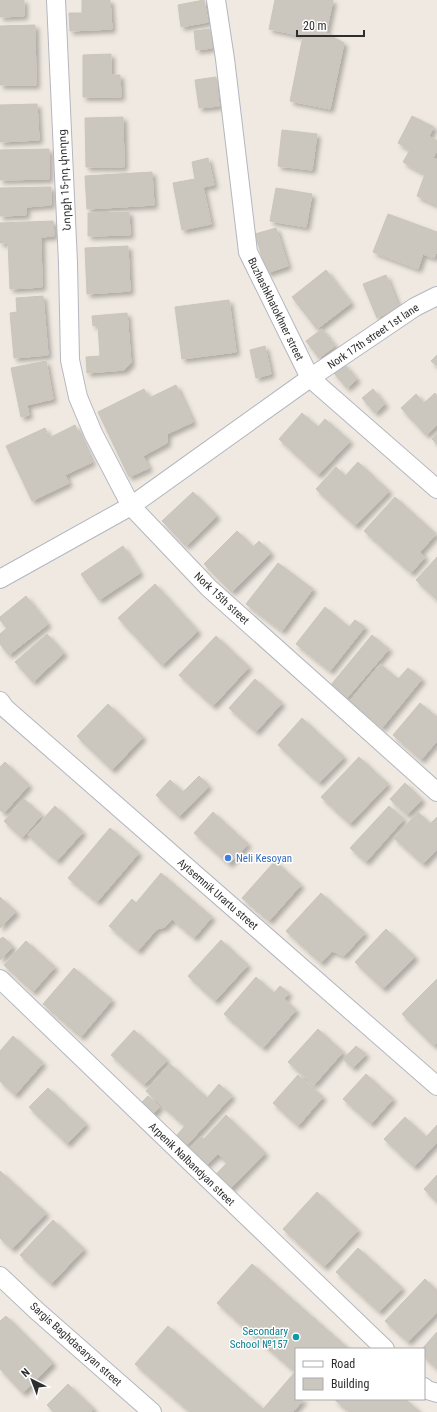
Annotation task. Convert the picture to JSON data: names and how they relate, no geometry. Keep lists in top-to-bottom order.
{
  "streets": {
    "street": [
      "Buzhashkhatokhner street",
      "Nork 17th street 1st lane",
      "Nork 15th street",
      "Aytsemnik Urartu street",
      "Arpenik Nalbandyan street",
      "Sargis Baghdasaryan street"
    ]
  },
  "crossings": [
    ["Buzhashkhatokhner street", "Nork 17th street 1st lane"],
    ["Nork 17th street 1st lane", "Nork 15th street"]
  ],
  "places": ["Neli Kesoyan", "Secondary School №157"],
  "legend": ["Road", "Building"],
  "scale_bar": "20 m",
  "north": "top left"
}
